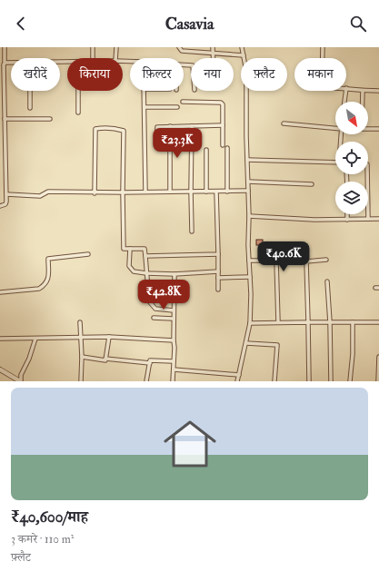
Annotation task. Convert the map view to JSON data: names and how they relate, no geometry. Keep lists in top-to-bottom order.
{
  "north": "bottom right",
  "page": {
    "header": "Casavia",
    "chip": [
      "खरीदें",
      "किराया",
      "फ़िल्टर",
      "नया",
      "फ़्लैट",
      "मकान"
    ],
    "price": ["₹23.3K", "₹40.6K", "₹42.8K"],
    "list": [
      {
        "name": "₹40,600/माह",
        "note": "3 कमरे · 110 m² · फ़्लैट"
      }
    ]
  }
}
